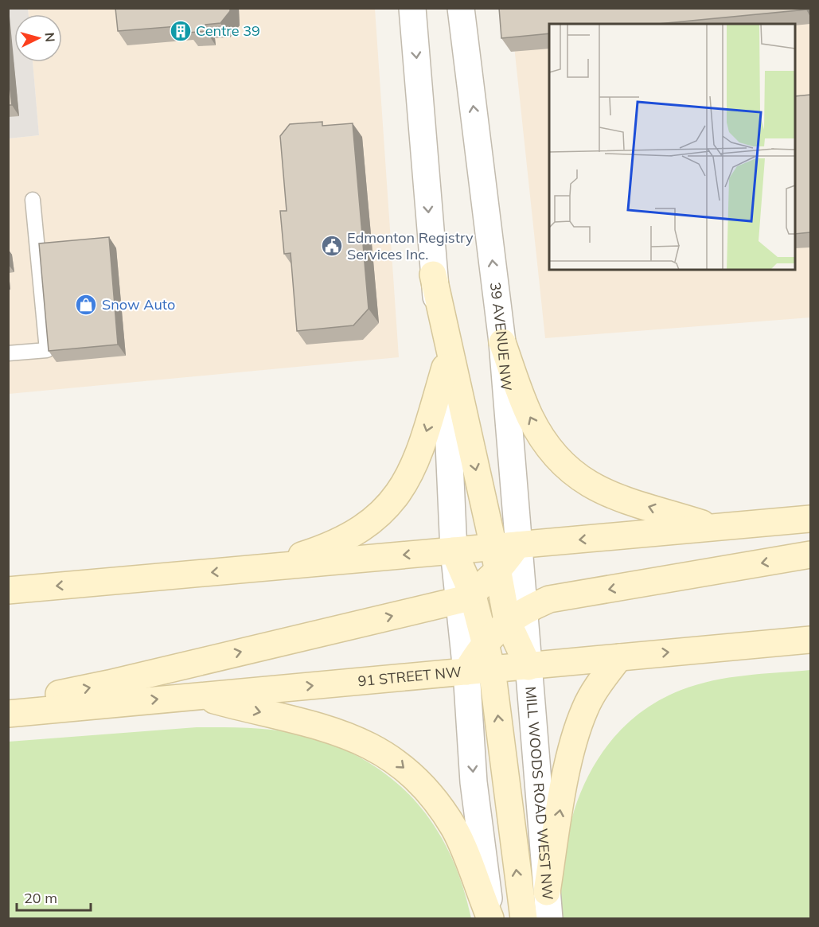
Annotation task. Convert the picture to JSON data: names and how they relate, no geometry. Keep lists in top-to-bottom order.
{
  "streets": {
    "main road": ["91 STREET NW"],
    "street": ["39 AVENUE NW", "MILL WOODS ROAD WEST NW"]
  },
  "crossings": [
    ["91 STREET NW", "MILL WOODS ROAD WEST NW"]
  ],
  "places": {
    "building": ["Centre 39"],
    "public building": ["Edmonton Registry Services Inc."],
    "shop": ["Snow Auto"]
  },
  "scale_bar": "20 m",
  "north": "right"
}
